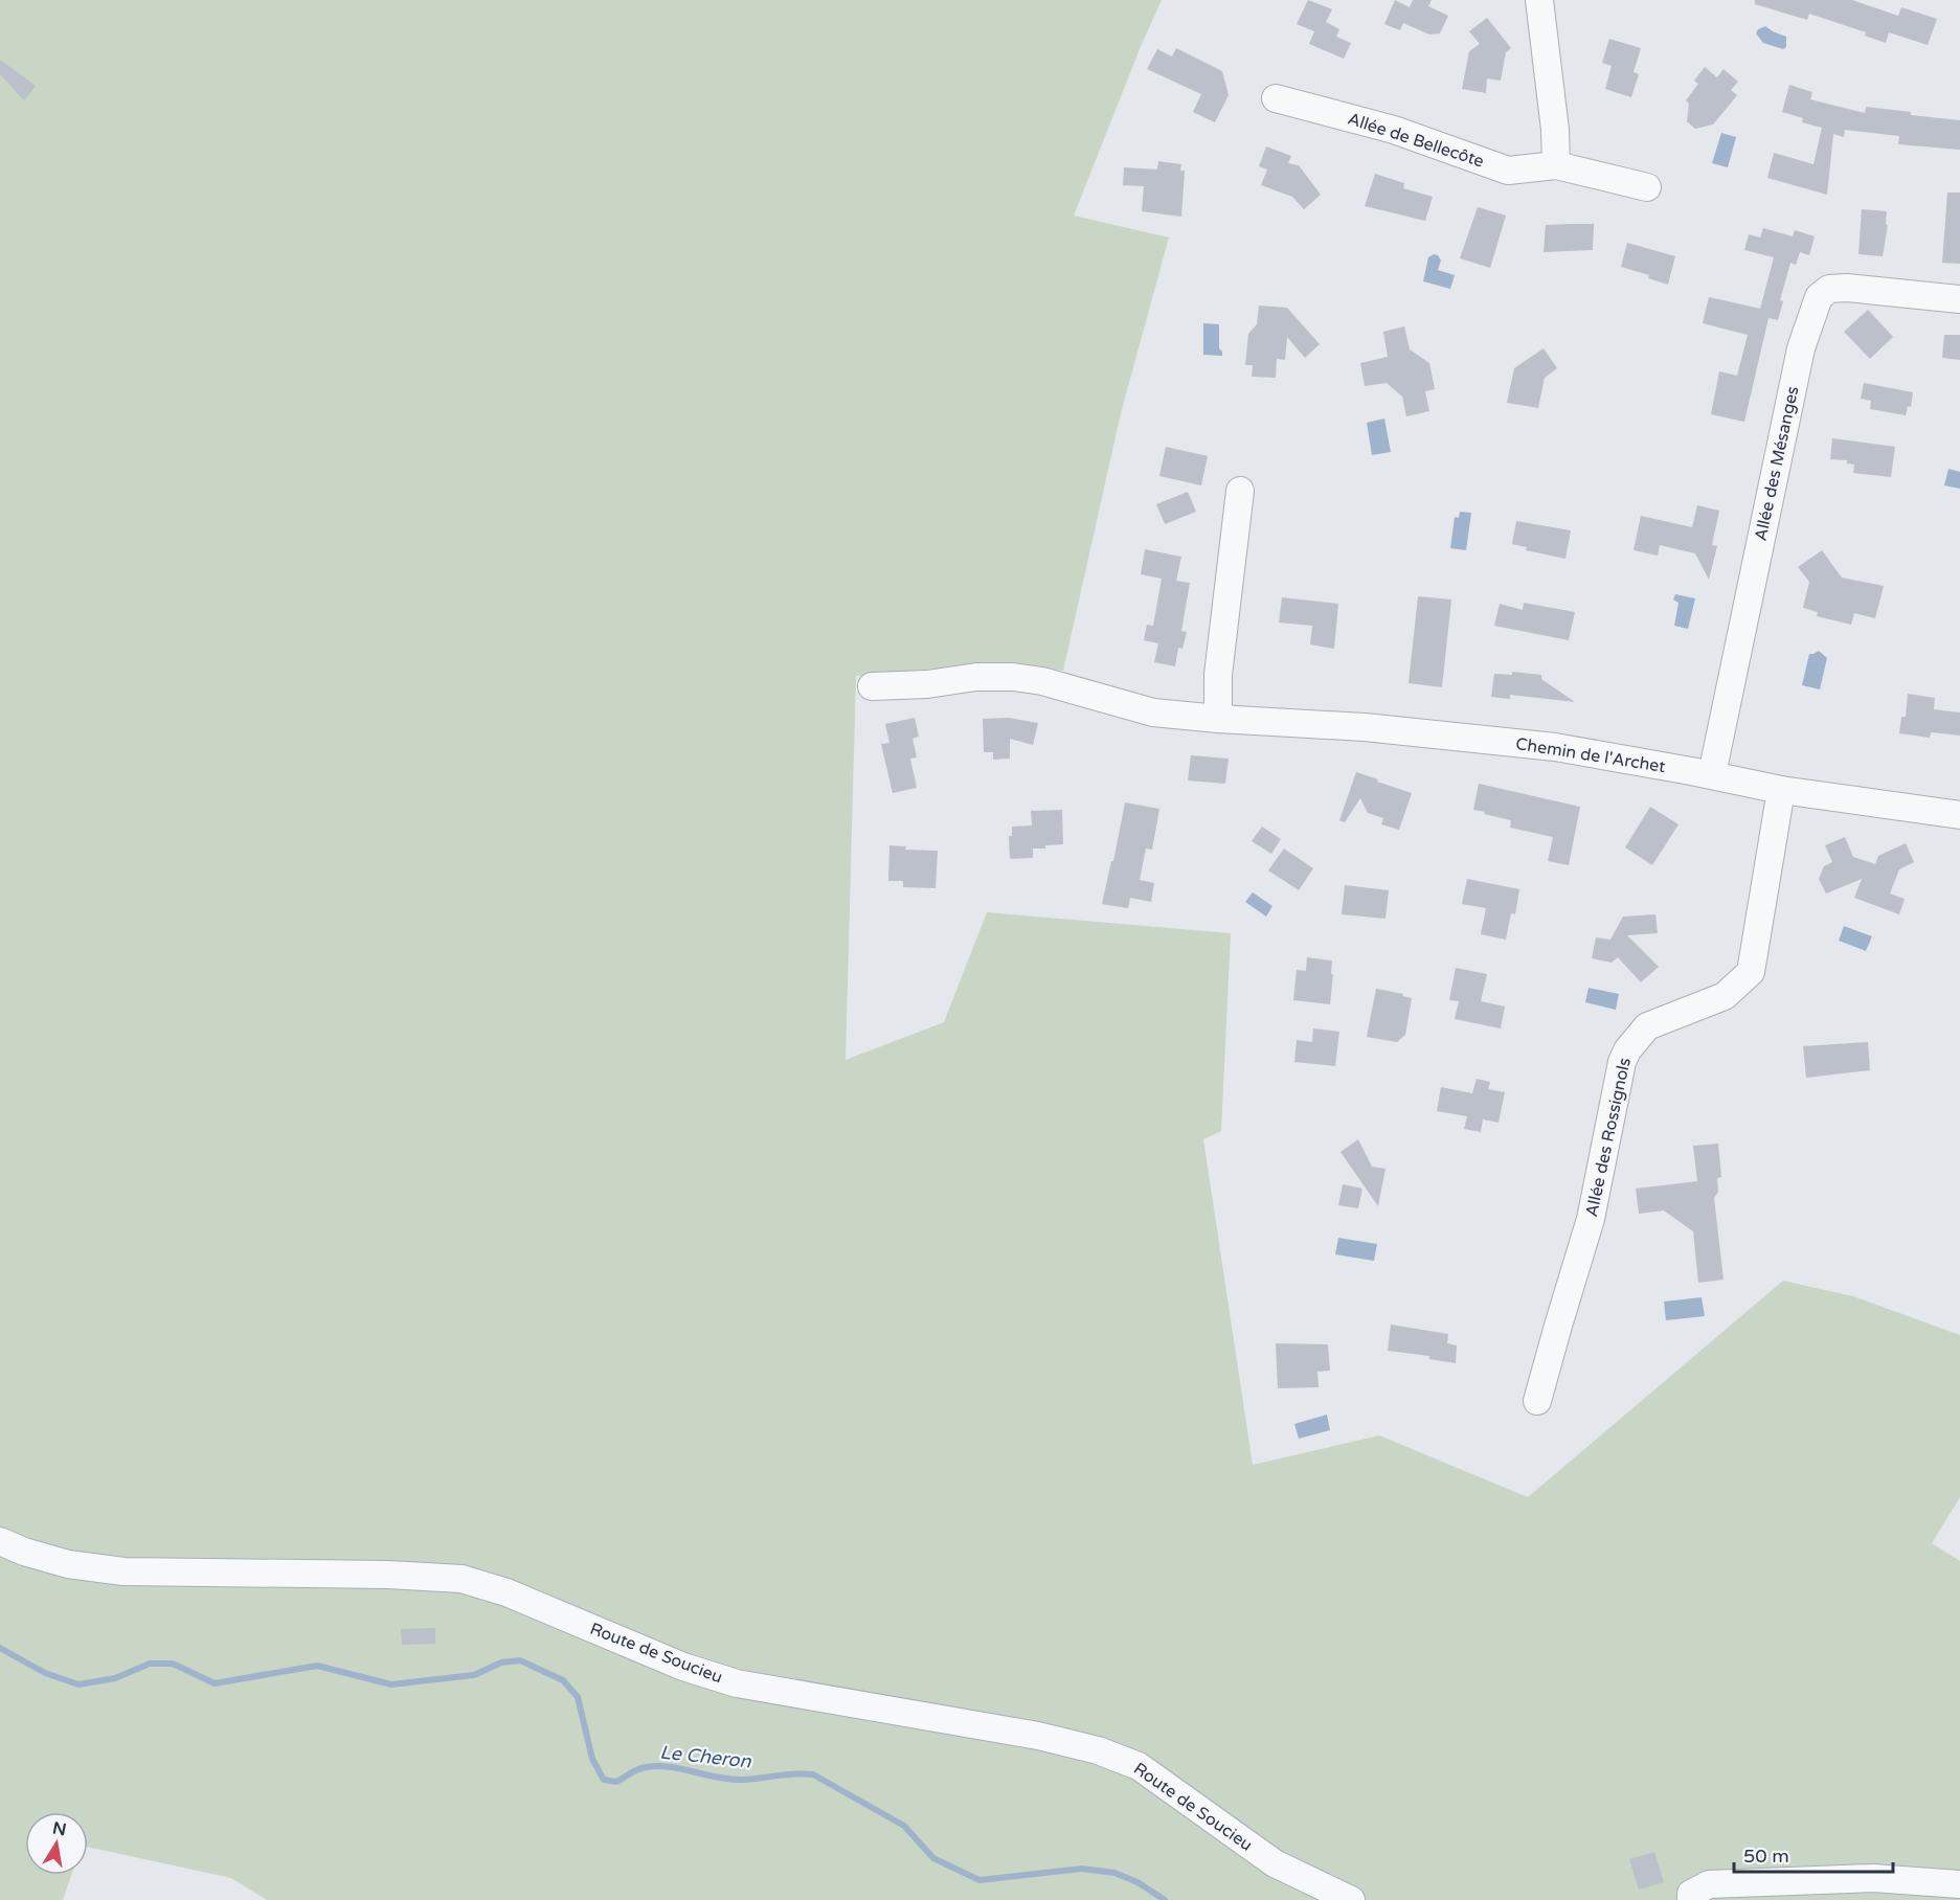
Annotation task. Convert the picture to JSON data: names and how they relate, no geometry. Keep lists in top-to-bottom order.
{
  "streets": {
    "street": [
      "Allée de Bellecôte",
      "Allée des Mésanges",
      "Chemin de l'Archet",
      "Allée des Rossignols",
      "Route de Soucieu"
    ]
  },
  "crossings": [
    ["Allée des Mésanges", "Chemin de l'Archet"],
    ["Chemin de l'Archet", "Allée des Rossignols"]
  ],
  "water": ["Le Cheron"],
  "scale_bar": "50 m",
  "north": "top"
}
